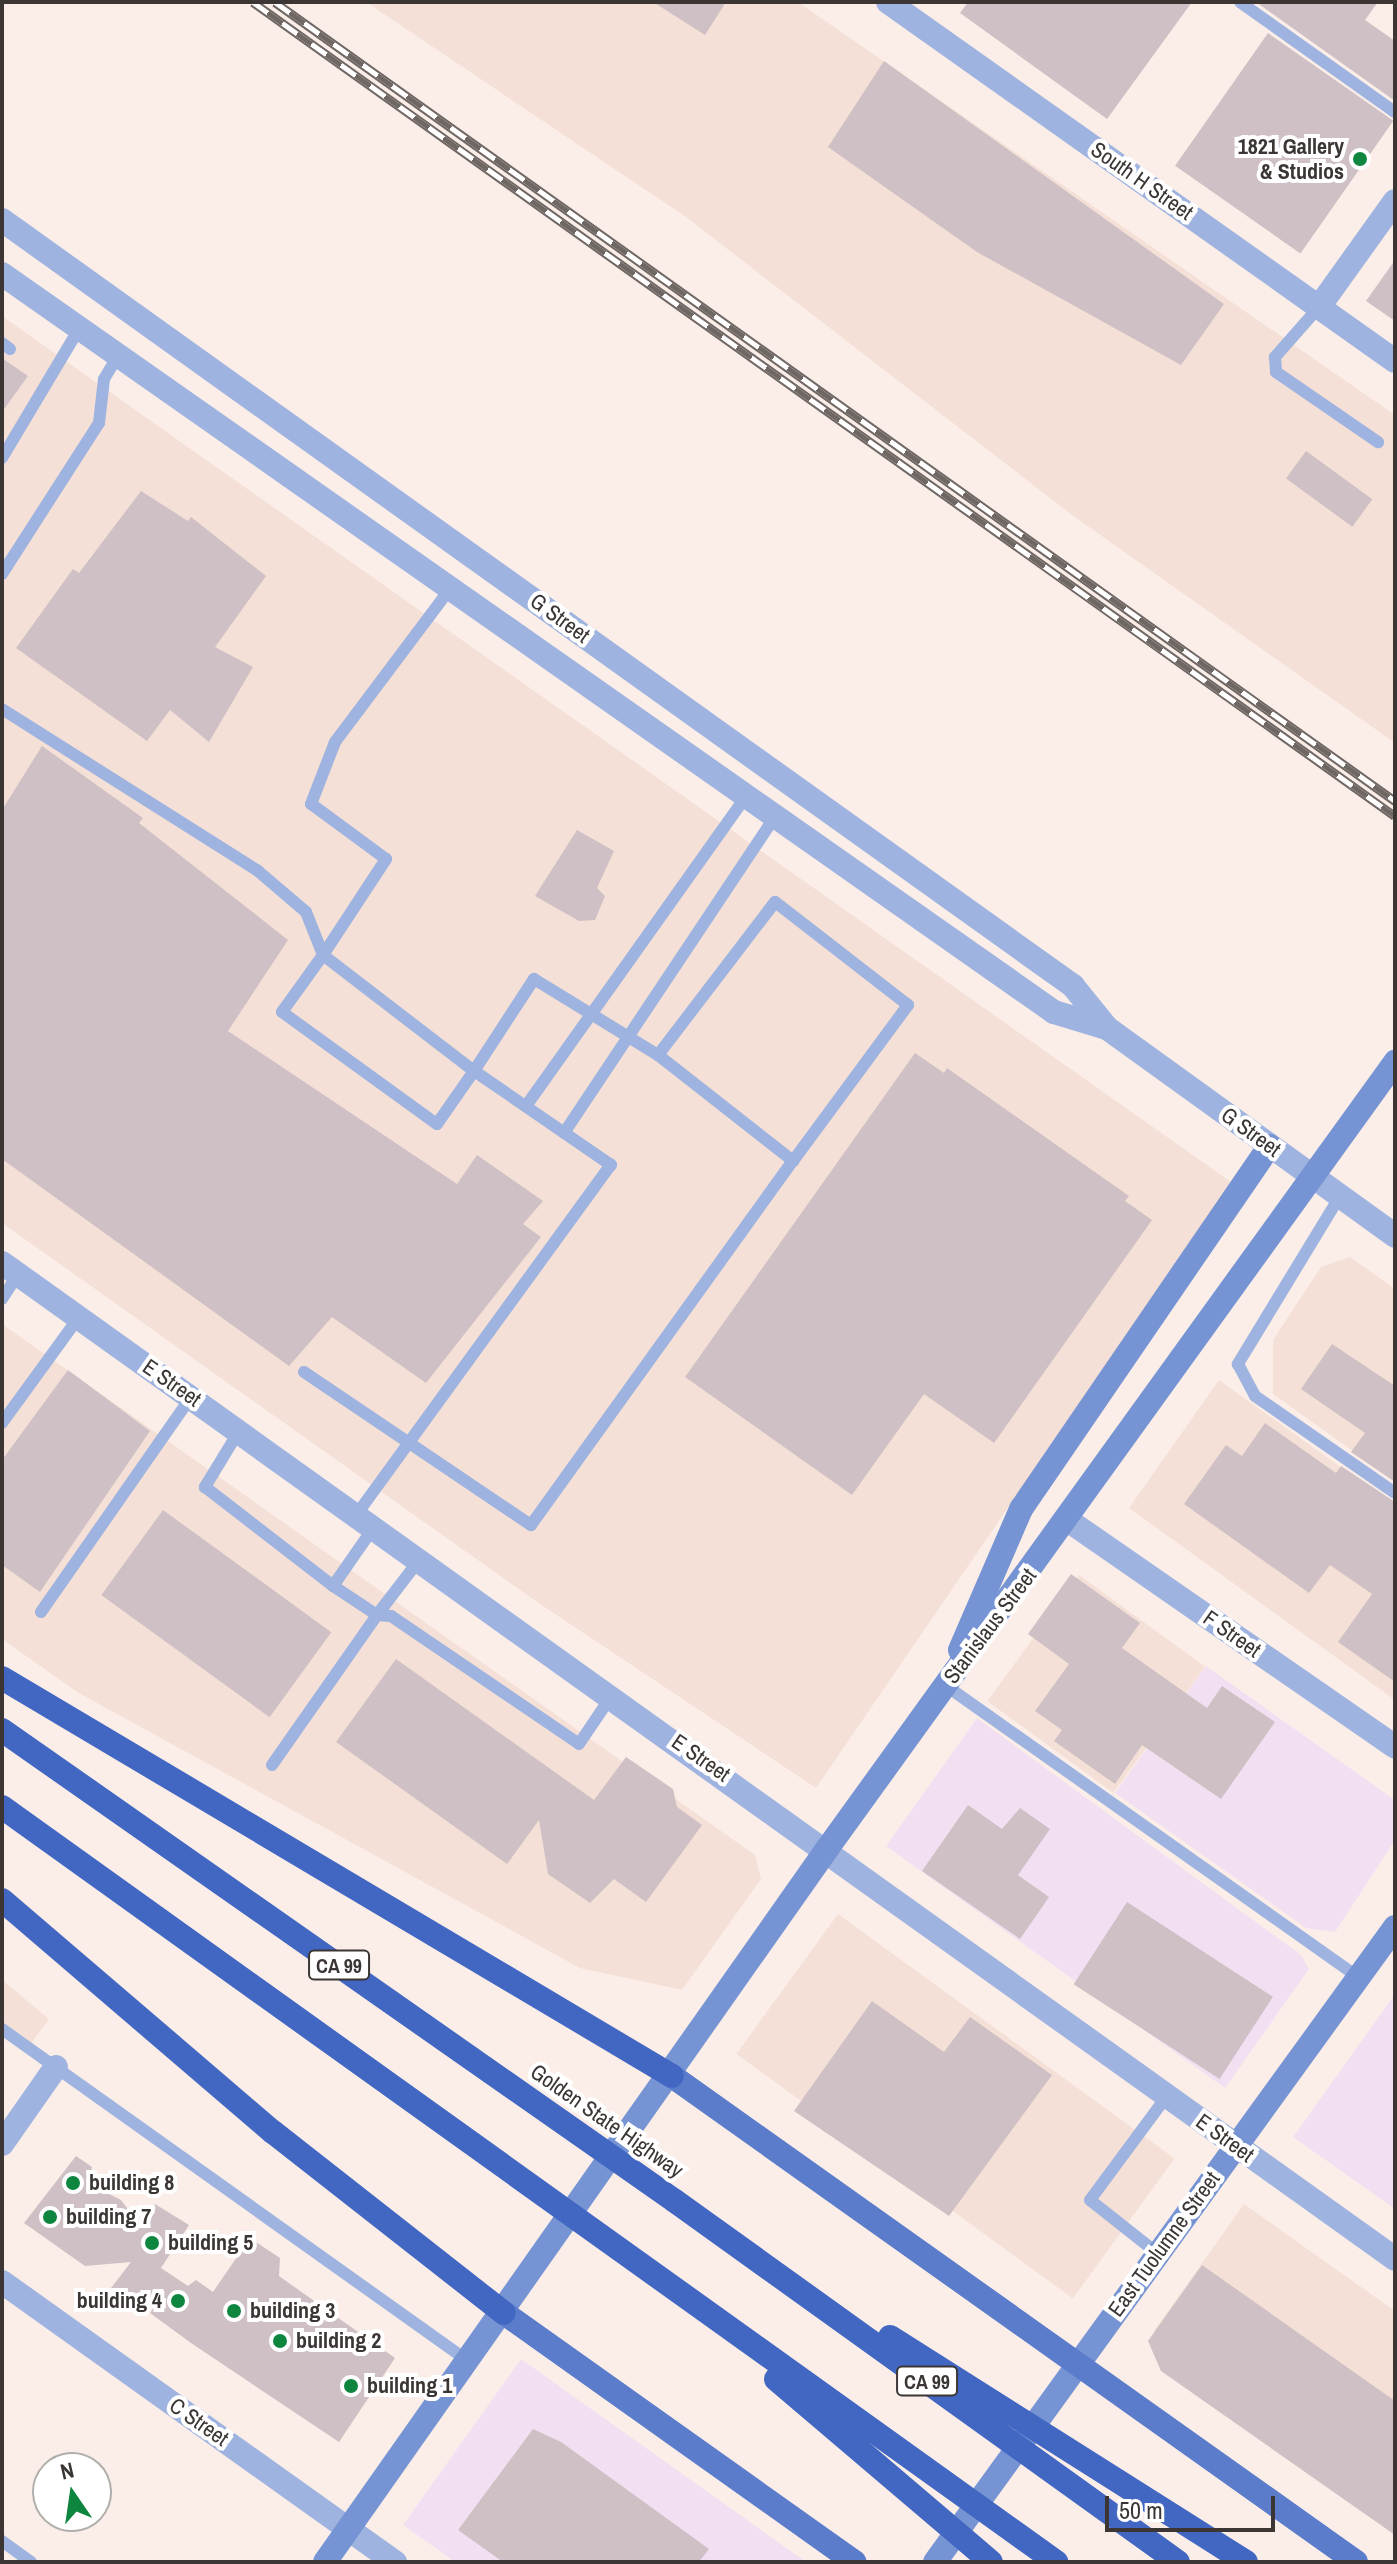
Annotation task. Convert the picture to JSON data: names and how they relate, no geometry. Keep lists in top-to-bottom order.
{
  "streets": {
    "highway": ["CA 99", "Golden State Highway"],
    "main road": ["Stanislaus Street", "East Tuolumne Street"],
    "street": [
      "South H Street",
      "G Street",
      "E Street",
      "F Street",
      "C Street"
    ]
  },
  "crossings": [
    ["E Street", "Stanislaus Street"],
    ["E Street", "East Tuolumne Street"],
    ["Stanislaus Street", "F Street"],
    ["Stanislaus Street", "C Street"]
  ],
  "places": [
    "1821 Gallery & Studios",
    "building 8",
    "building 7",
    "building 5",
    "building 4",
    "building 3",
    "building 2",
    "building 1"
  ],
  "scale_bar": "50 m",
  "north": "top"
}
